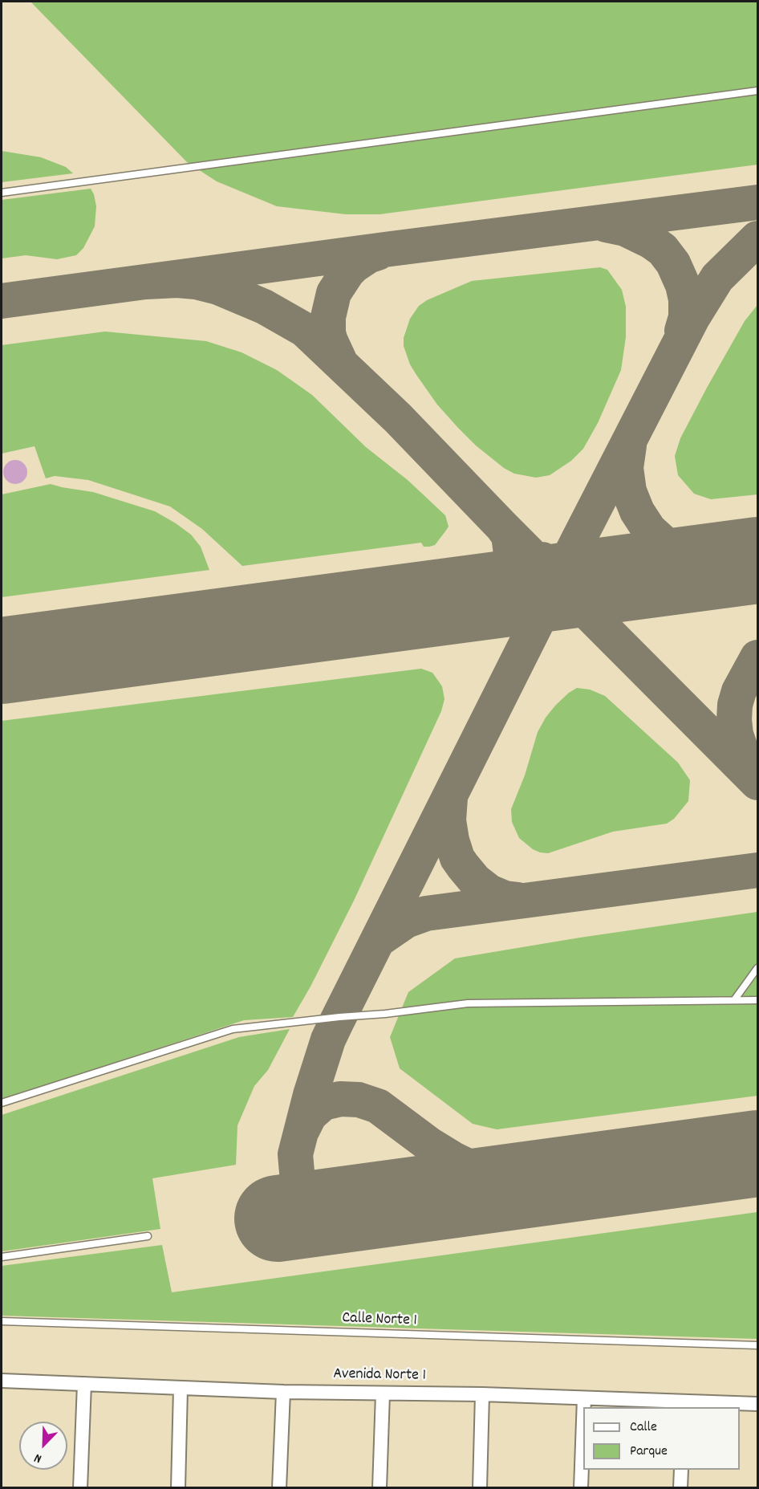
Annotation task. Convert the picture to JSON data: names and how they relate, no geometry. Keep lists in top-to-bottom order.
{
  "streets": {
    "street": ["Avenida Norte 1"],
    "lane": ["Calle Norte 1"]
  },
  "legend": ["Calle", "Parque"],
  "north": "bottom left"
}
